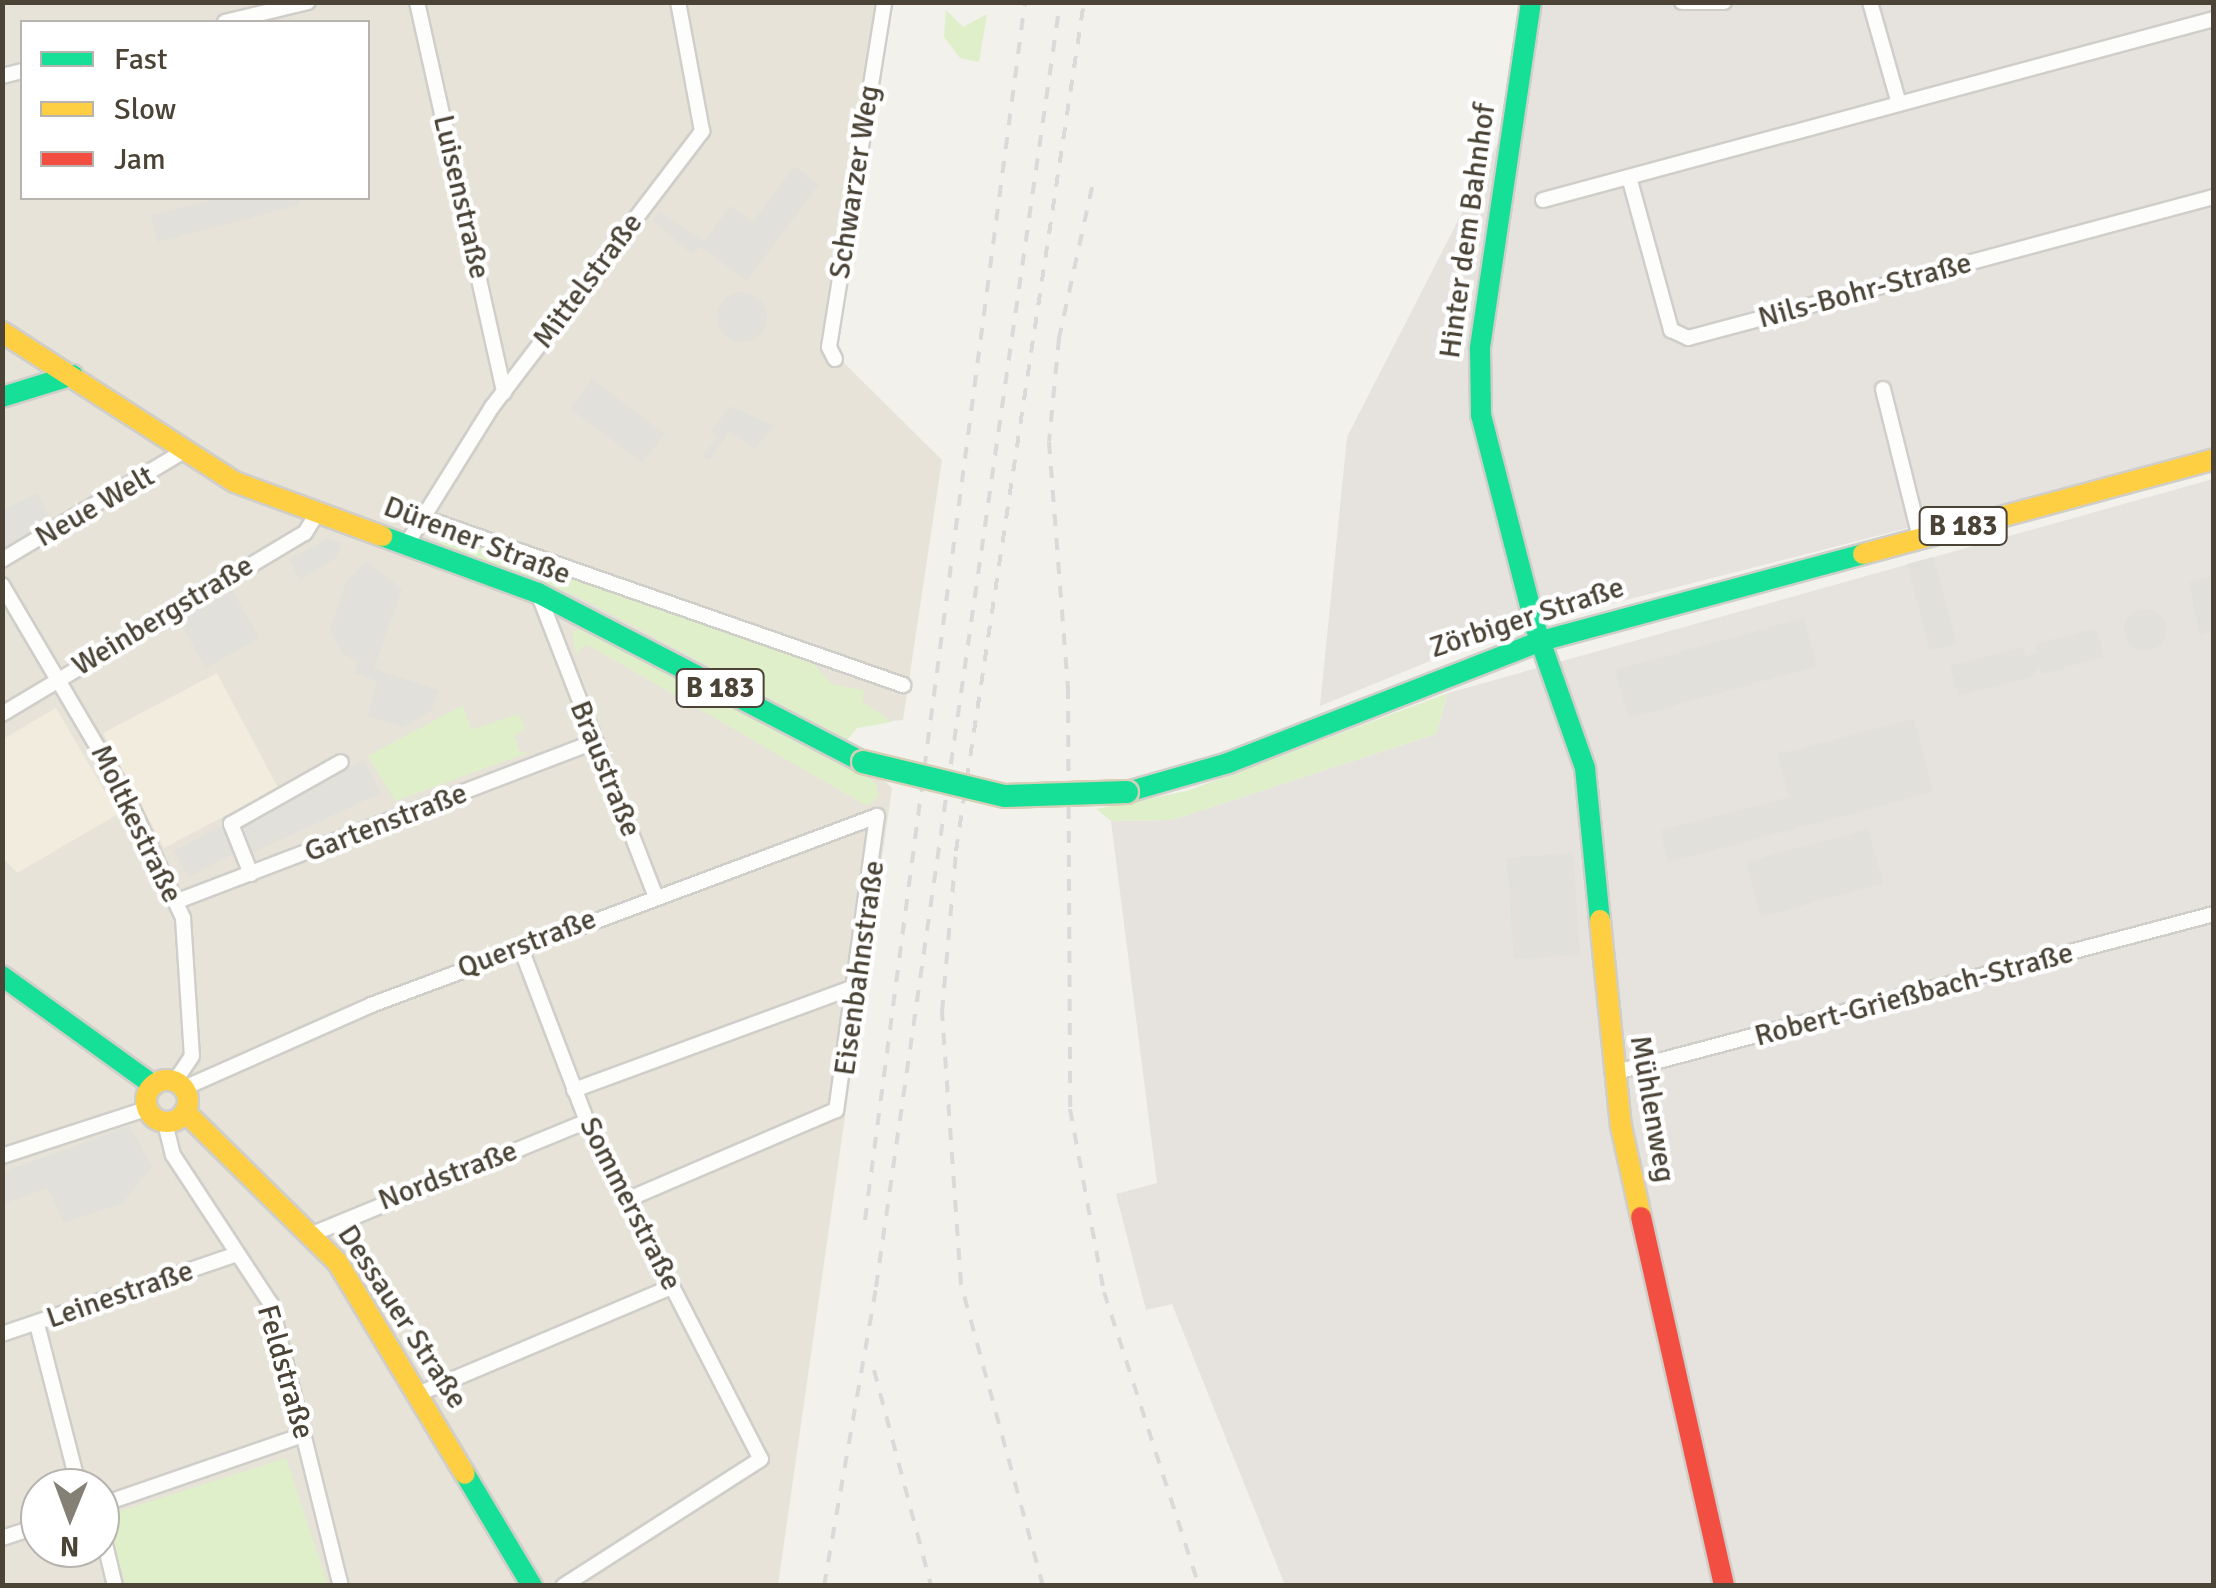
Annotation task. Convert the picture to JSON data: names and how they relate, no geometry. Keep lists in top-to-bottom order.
{
  "streets": {
    "main road": [
      "Hinter dem Bahnhof",
      "B 183",
      "Dürener Straße",
      "Zörbiger Straße",
      "Mühlenweg",
      "Dessauer Straße"
    ],
    "street": [
      "Schwarzer Weg",
      "Luisenstraße",
      "Mittelstraße",
      "Nils-Bohr-Straße",
      "Neue Welt",
      "Weinbergstraße",
      "Braustraße",
      "Gartenstraße",
      "Moltkestraße",
      "Querstraße",
      "Eisenbahnstraße",
      "Robert-Grießbach-Straße",
      "Nordstraße",
      "Sommerstraße",
      "Leinestraße",
      "Feldstraße"
    ]
  },
  "crossings": [
    ["Luisenstraße", "Mittelstraße"],
    ["Hinter dem Bahnhof", "Zörbiger Straße"],
    ["Hinter dem Bahnhof", "Mühlenweg"],
    ["Mittelstraße", "Dürener Straße"],
    ["Neue Welt", "Dürener Straße"],
    ["Dürener Straße", "Weinbergstraße"],
    ["Dürener Straße", "Zörbiger Straße"],
    ["Dürener Straße", "Braustraße"],
    ["Weinbergstraße", "Moltkestraße"],
    ["Zörbiger Straße", "Mühlenweg"],
    ["Braustraße", "Gartenstraße"],
    ["Braustraße", "Querstraße"],
    ["Gartenstraße", "Moltkestraße"],
    ["Moltkestraße", "Querstraße"],
    ["Moltkestraße", "Dessauer Straße"],
    ["Moltkestraße", "Feldstraße"],
    ["Querstraße", "Eisenbahnstraße"],
    ["Querstraße", "Sommerstraße"],
    ["Querstraße", "Dessauer Straße"],
    ["Querstraße", "Feldstraße"],
    ["Eisenbahnstraße", "Sommerstraße"],
    ["Robert-Grießbach-Straße", "Mühlenweg"],
    ["Nordstraße", "Sommerstraße"],
    ["Nordstraße", "Dessauer Straße"],
    ["Leinestraße", "Feldstraße"],
    ["Dessauer Straße", "Feldstraße"]
  ],
  "legend": ["Fast", "Slow", "Jam"],
  "north": "bottom"
}
